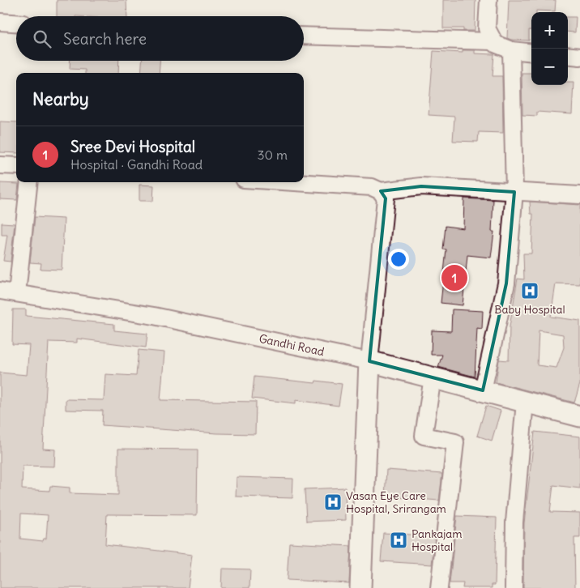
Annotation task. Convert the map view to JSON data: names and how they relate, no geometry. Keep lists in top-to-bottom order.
{
  "streets": {
    "main road": ["Gandhi Road"]
  },
  "places": {
    "hospital": ["Baby Hospital", "Vasan Eye Care Hospital, Srirangam", "Pankajam Hospital"]
  },
  "page": {
    "map_buttons": ["+", "−"],
    "search": "Search here",
    "heading": "Nearby",
    "list": [
      {
        "mark": "1",
        "name": "Sree Devi Hospital",
        "note": "Hospital · Gandhi Road",
        "value": "30 m"
      }
    ],
    "pins": "1"
  }
}
